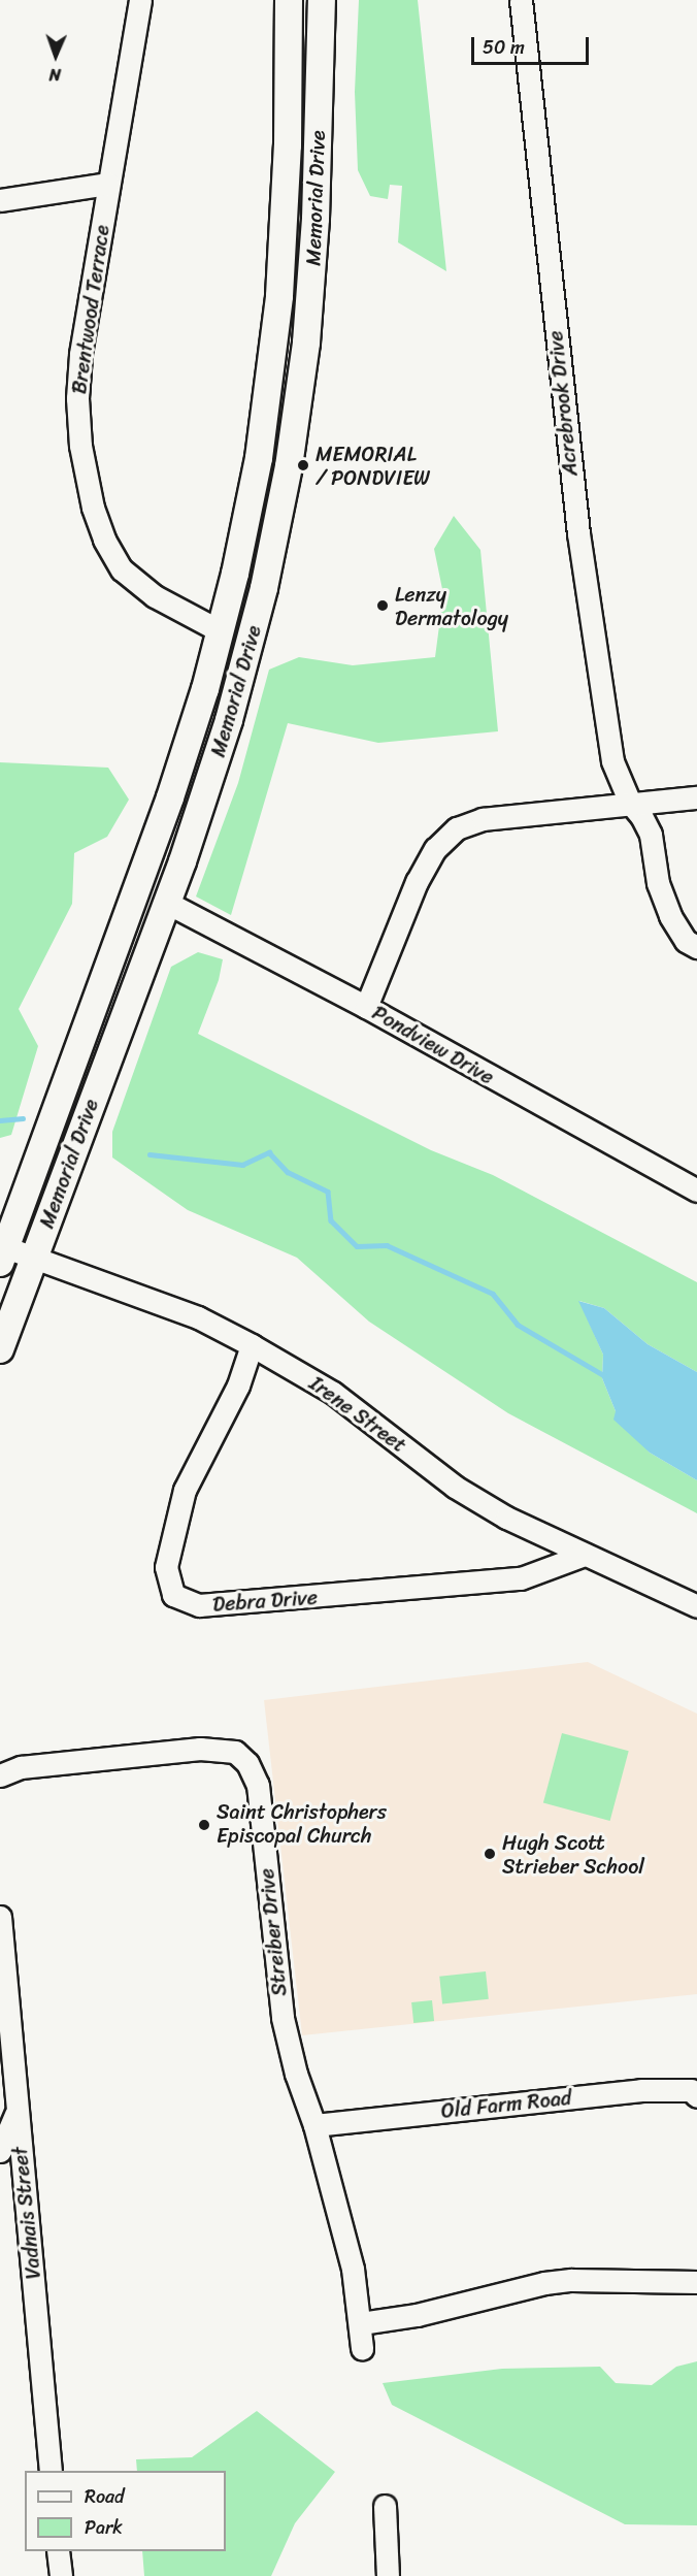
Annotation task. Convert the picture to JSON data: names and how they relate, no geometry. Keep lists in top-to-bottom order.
{
  "streets": {
    "main road": ["Memorial Drive"],
    "street": [
      "Brentwood Terrace",
      "Acrebrook Drive",
      "Pondview Drive",
      "Irene Street",
      "Debra Drive",
      "Streiber Drive",
      "Old Farm Road",
      "Vadnais Street"
    ]
  },
  "crossings": [
    ["Memorial Drive", "Brentwood Terrace"],
    ["Memorial Drive", "Pondview Drive"],
    ["Memorial Drive", "Irene Street"],
    ["Irene Street", "Debra Drive"],
    ["Streiber Drive", "Old Farm Road"]
  ],
  "places": [
    "MEMORIAL / PONDVIEW",
    "Lenzy Dermatology",
    "Saint Christophers Episcopal Church",
    "Hugh Scott Strieber School"
  ],
  "legend": ["Road", "Park"],
  "scale_bar": "50 m",
  "north": "bottom"
}
